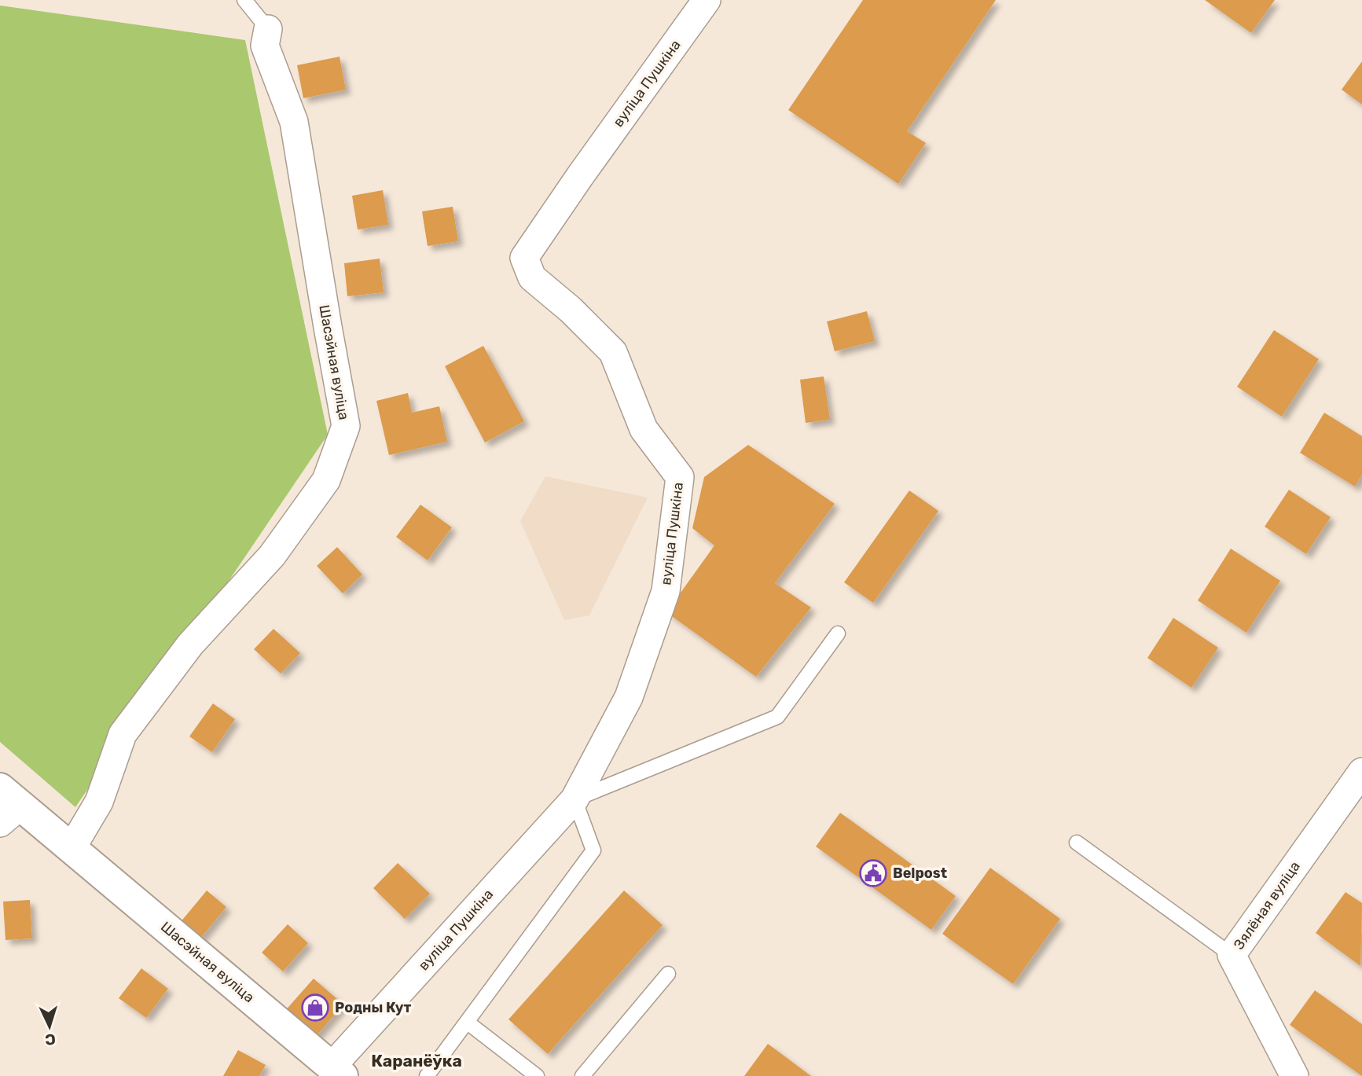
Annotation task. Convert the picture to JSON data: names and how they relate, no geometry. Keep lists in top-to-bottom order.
{
  "streets": {
    "main road": ["Шасэйная вуліца"],
    "street": ["вуліца Пушкіна", "Зялёная вуліца"]
  },
  "crossings": [
    ["вуліца Пушкіна", "Шасэйная вуліца"]
  ],
  "districts": ["Каранёўка"],
  "places": {
    "public building": ["Belpost"],
    "shop": ["Родны Кут"]
  },
  "north": "bottom"
}
